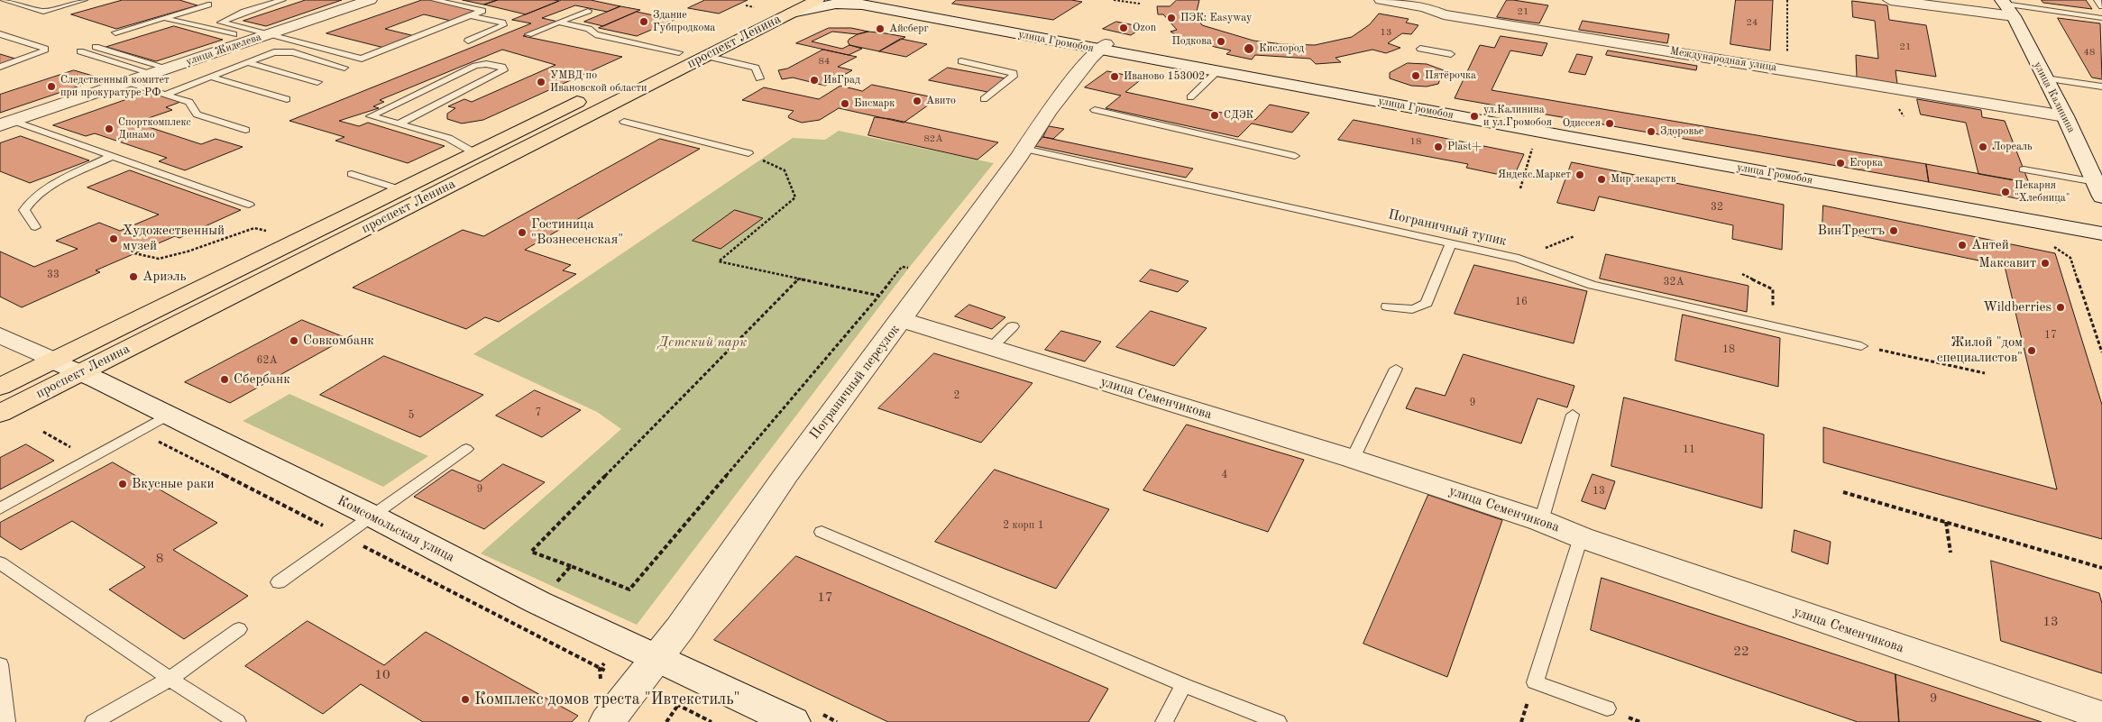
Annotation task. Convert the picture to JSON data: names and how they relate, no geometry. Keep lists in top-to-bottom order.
{
  "streets": {
    "highway": ["проспект Ленина"],
    "street": [
      "улица Громобоя",
      "улица Жиделева",
      "Международная улица",
      "улица Калинина",
      "Пограничный переулок",
      "улица Семенчикова",
      "Комсомольская улица"
    ],
    "lane": ["Пограничный тупик"]
  },
  "crossings": [
    ["проспект Ленина", "улица Громобоя"],
    ["проспект Ленина", "Комсомольская улица"],
    ["улица Громобоя", "Пограничный переулок"],
    ["Международная улица", "улица Калинина"],
    ["Пограничный тупик", "Пограничный переулок"],
    ["Пограничный переулок", "улица Семенчикова"],
    ["Пограничный переулок", "Комсомольская улица"]
  ],
  "parks": ["Детский парк"],
  "places": [
    "ПЭК: Easyway",
    "Здание Губпродкома",
    "Ozon",
    "Айсберг",
    "Подкова",
    "Кислород",
    "Пятёрочка",
    "Иваново 153002",
    "ИвГрад",
    "УМВД по Ивановской области",
    "Следственный комитет при прокуратуре РФ",
    "Авито",
    "Бисмарк",
    "СДЭК",
    "ул.Калинина и ул.Громобоя",
    "Одиссея",
    "Спорткомплекс Динамо",
    "Здоровье",
    "Plast+",
    "Лореаль",
    "Егорка",
    "Яндекс.Маркет",
    "Мир лекарств",
    "Пекарня \"Хлебница\"",
    "ВинТрестъ",
    "Гостиница \"Вознесенская\"",
    "Художественный музей",
    "Антей",
    "Максавит",
    "Ариэль",
    "Wildberries",
    "Совкомбанк",
    "Жилой \"дом специалистов\"",
    "Сбербанк",
    "Вкусные раки",
    "Комплекс домов треста \"Ивтекстиль\""
  ],
  "house_numbers": [
    "21",
    "24",
    "13",
    "21",
    "48",
    "84",
    "82А",
    "18",
    "32",
    "33",
    "32А",
    "16",
    "17",
    "18",
    "62А",
    "2",
    "9",
    "7",
    "5",
    "11",
    "4",
    "9",
    "13",
    "2 корп 1",
    "8",
    "17",
    "13",
    "22",
    "10",
    "9"
  ]
}
